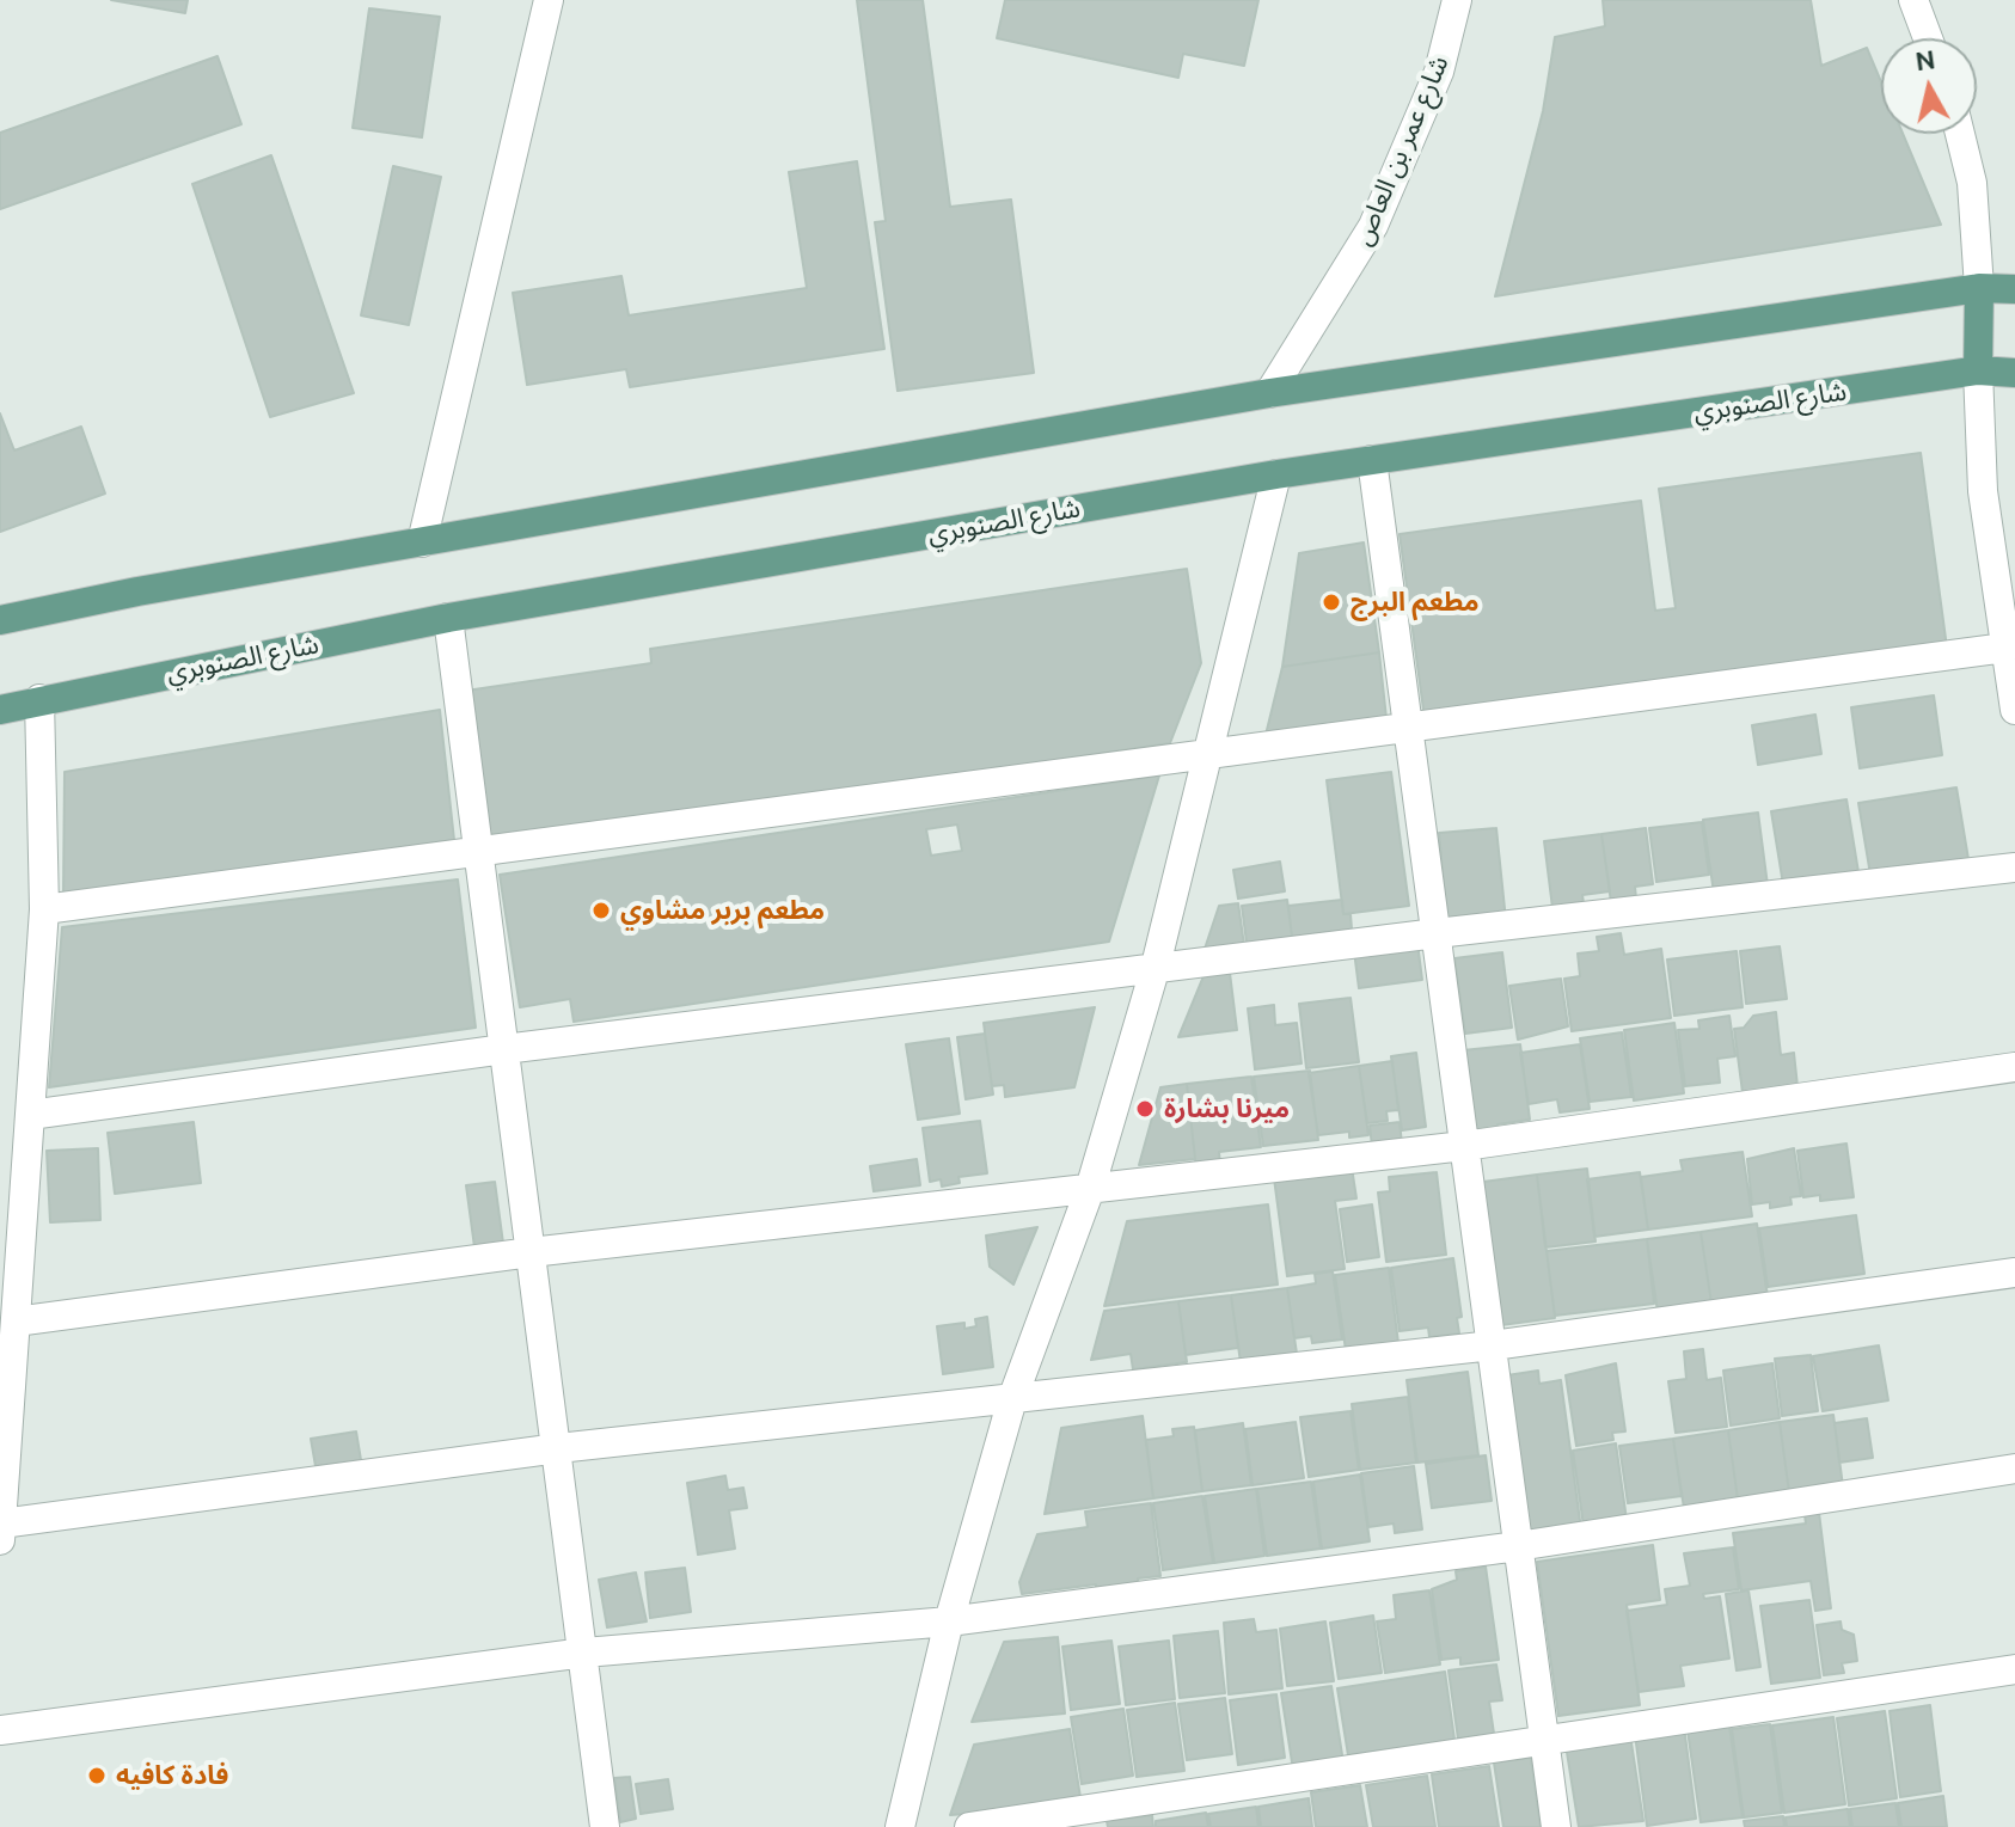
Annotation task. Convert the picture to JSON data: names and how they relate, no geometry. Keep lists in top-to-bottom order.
{
  "streets": {
    "main road": ["شارع الصنوبري"],
    "street": ["شارع عمر بن العاص"]
  },
  "places": [
    "مطعم البرج",
    "مطعم بربر مشاوي",
    "ميرنا بشارة",
    "فادة كافيه"
  ],
  "north": "top"
}
